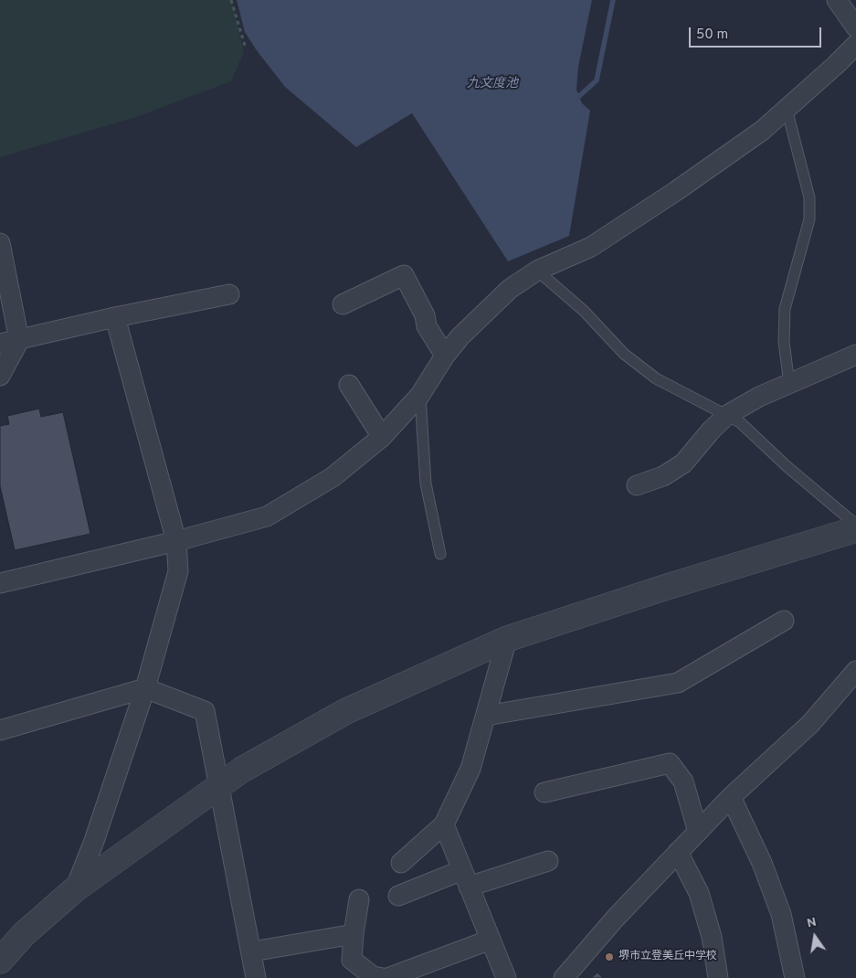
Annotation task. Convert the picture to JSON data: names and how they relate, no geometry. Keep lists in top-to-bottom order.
{
  "water": ["九文度池"],
  "places": ["堺市立登美丘中学校"],
  "scale_bar": "50 m",
  "north": "top"
}
